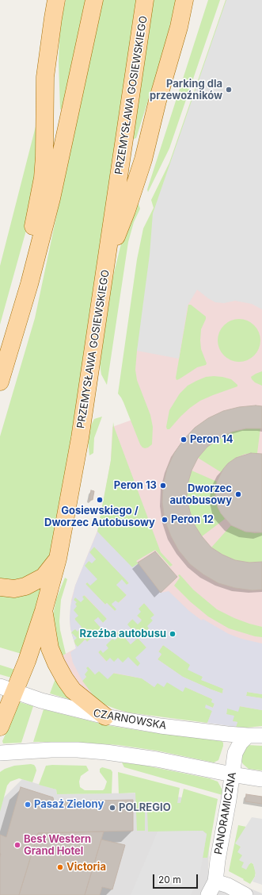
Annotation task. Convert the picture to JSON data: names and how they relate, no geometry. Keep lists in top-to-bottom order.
{
  "streets": {
    "main road": ["PRZEMYSŁAWA GOSIEWSKIEGO"],
    "street": ["CZARNOWSKA", "PANORAMICZNA"]
  },
  "crossings": [
    ["PRZEMYSŁAWA GOSIEWSKIEGO", "CZARNOWSKA"],
    ["CZARNOWSKA", "PANORAMICZNA"]
  ],
  "places": [
    "Parking dla przewoźników",
    "Peron 14",
    "Peron 13",
    "Dworzec autobusowy",
    "Gosiewskiego / Dworzec Autobusowy",
    "Peron 12",
    "Rzeźba autobusu",
    "Pasaż Zielony",
    "POLREGIO",
    "Best Western Grand Hotel",
    "Victoria"
  ],
  "scale_bar": "20 m"
}
